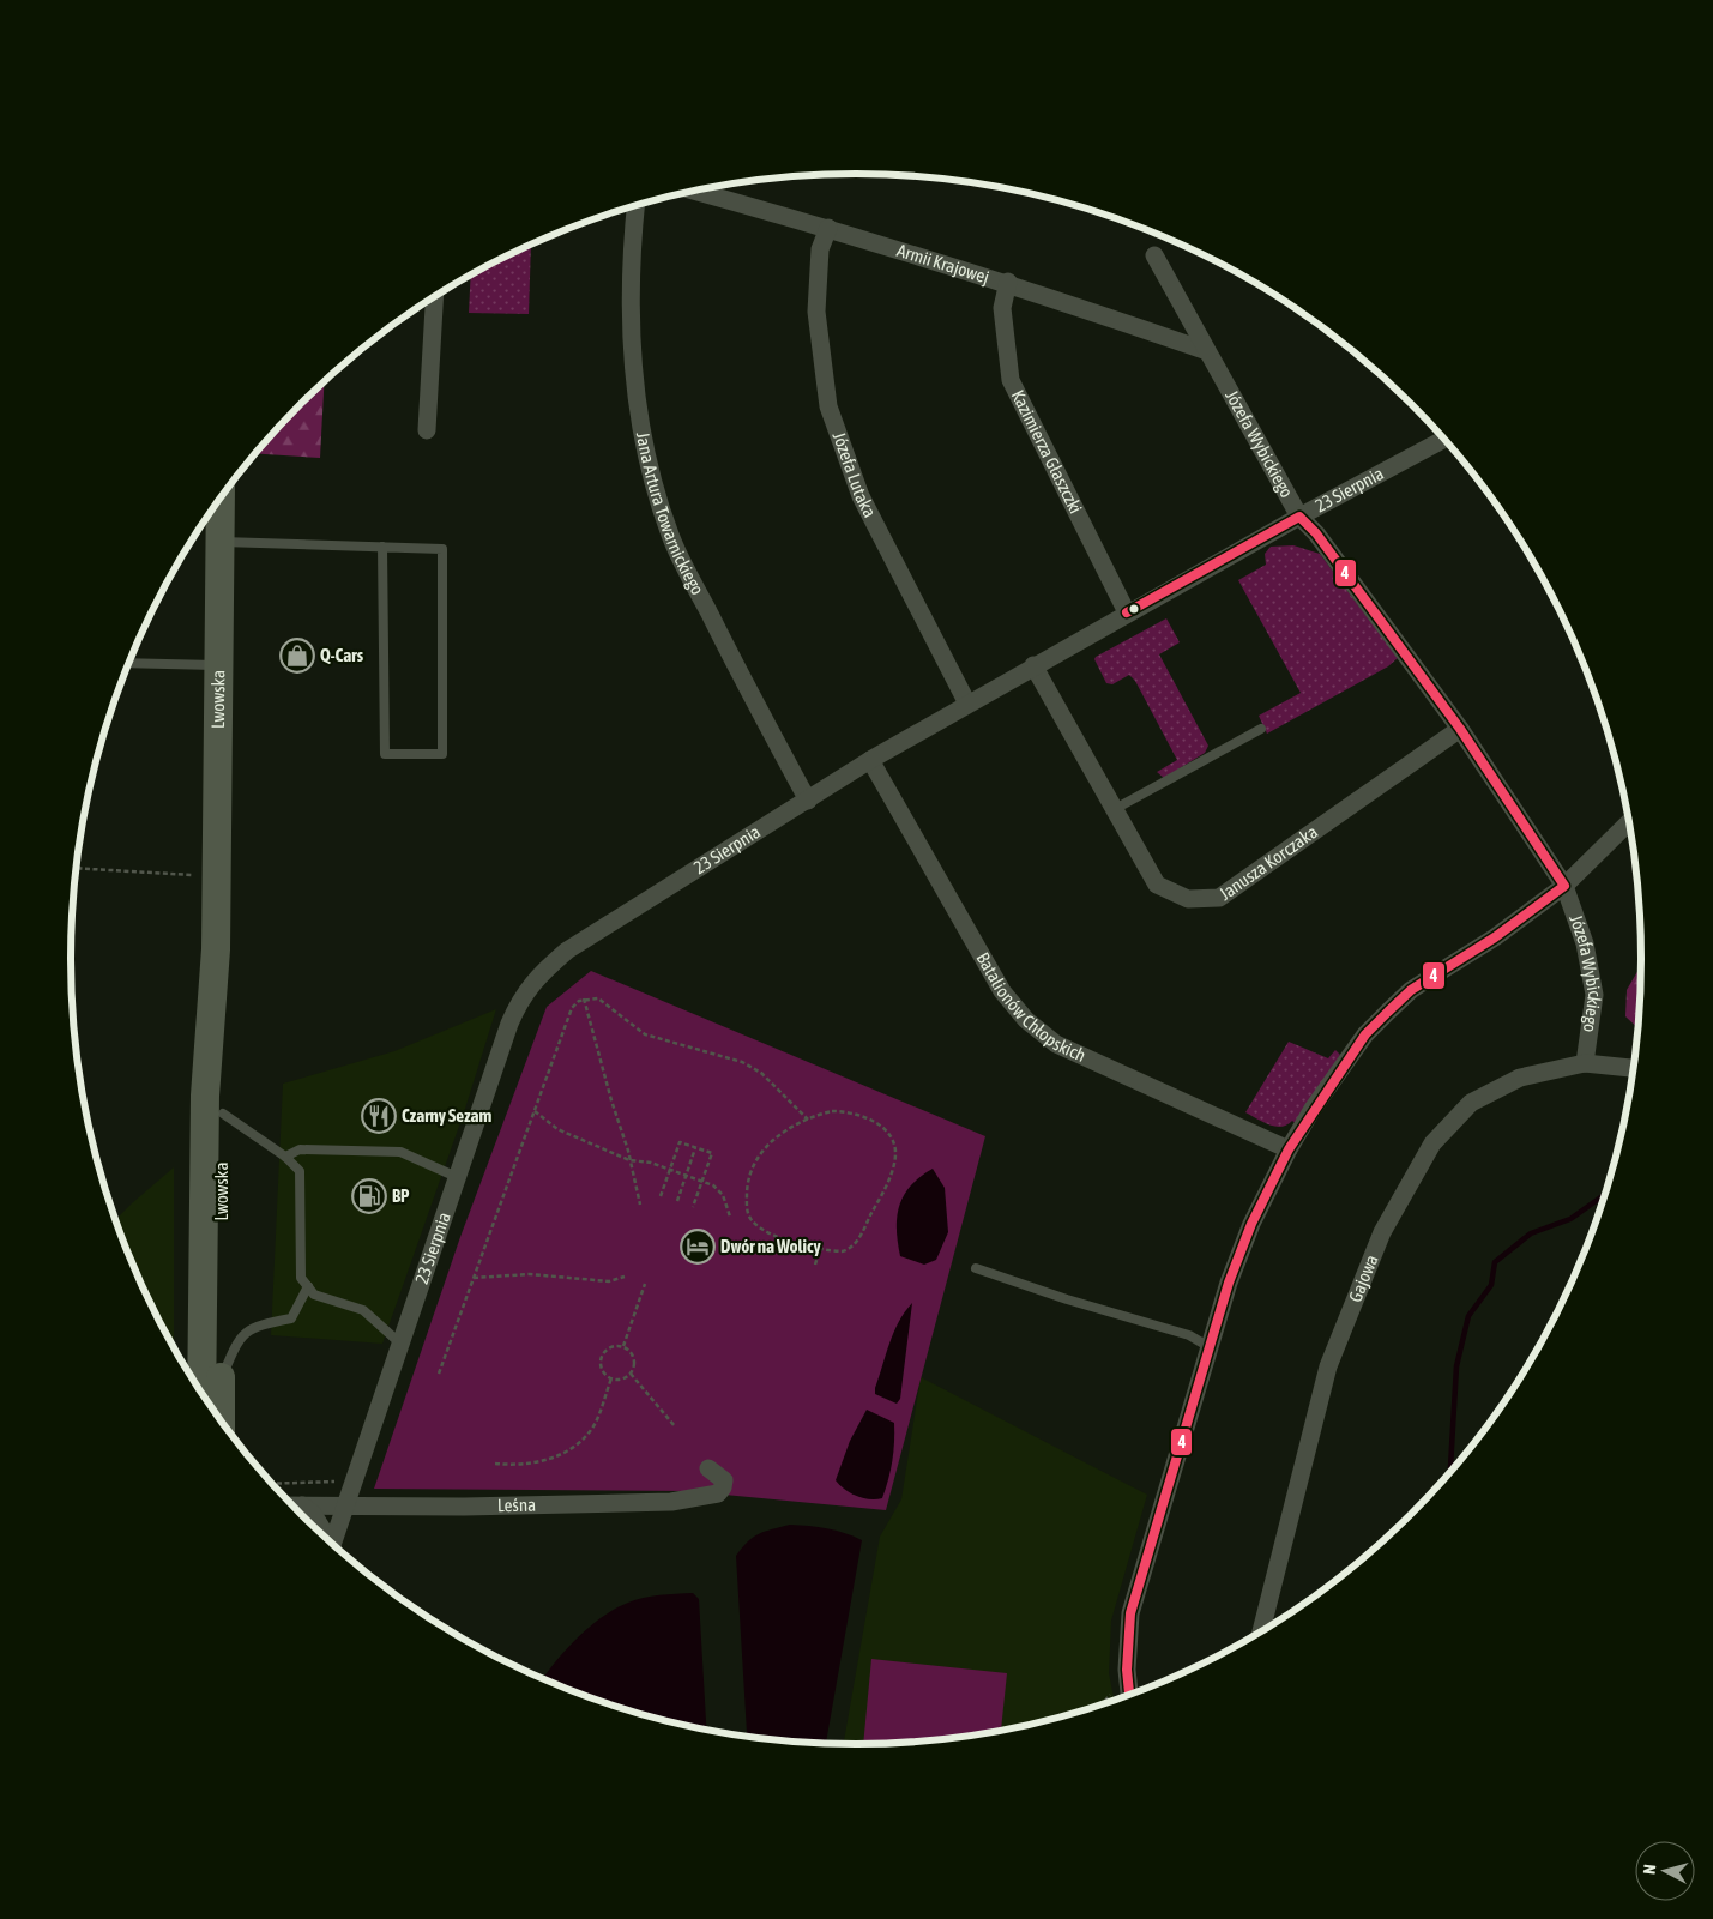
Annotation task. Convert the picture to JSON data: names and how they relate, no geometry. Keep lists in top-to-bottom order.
{
  "streets": {
    "main road": ["Lwowska"],
    "street": [
      "Armii Krajowej",
      "Józefa Wybickiego",
      "Kazimierza Głaszczki",
      "Józefa Lutaka",
      "23 Sierpnia",
      "Jana Artura Towarnickiego",
      "Janusza Korczaka",
      "Batalionów Chłopskich",
      "Gajowa",
      "Leśna"
    ]
  },
  "crossings": [
    ["Armii Krajowej", "Józefa Wybickiego"],
    ["Armii Krajowej", "Kazimierza Głaszczki"],
    ["Armii Krajowej", "Józefa Lutaka"],
    ["Józefa Wybickiego", "23 Sierpnia"],
    ["Józefa Wybickiego", "Janusza Korczaka"],
    ["Józefa Wybickiego", "Gajowa"],
    ["Kazimierza Głaszczki", "23 Sierpnia"],
    ["Józefa Lutaka", "23 Sierpnia"],
    ["23 Sierpnia", "Jana Artura Towarnickiego"],
    ["23 Sierpnia", "Janusza Korczaka"],
    ["23 Sierpnia", "Batalionów Chłopskich"],
    ["23 Sierpnia", "Leśna"]
  ],
  "places": {
    "shop": ["Q-Cars"],
    "restaurant": ["Czarny Sezam"],
    "fuel station": ["BP"],
    "hotel": ["Dwór na Wolicy"]
  },
  "lines": ["transit line 4"],
  "north": "left"
}
